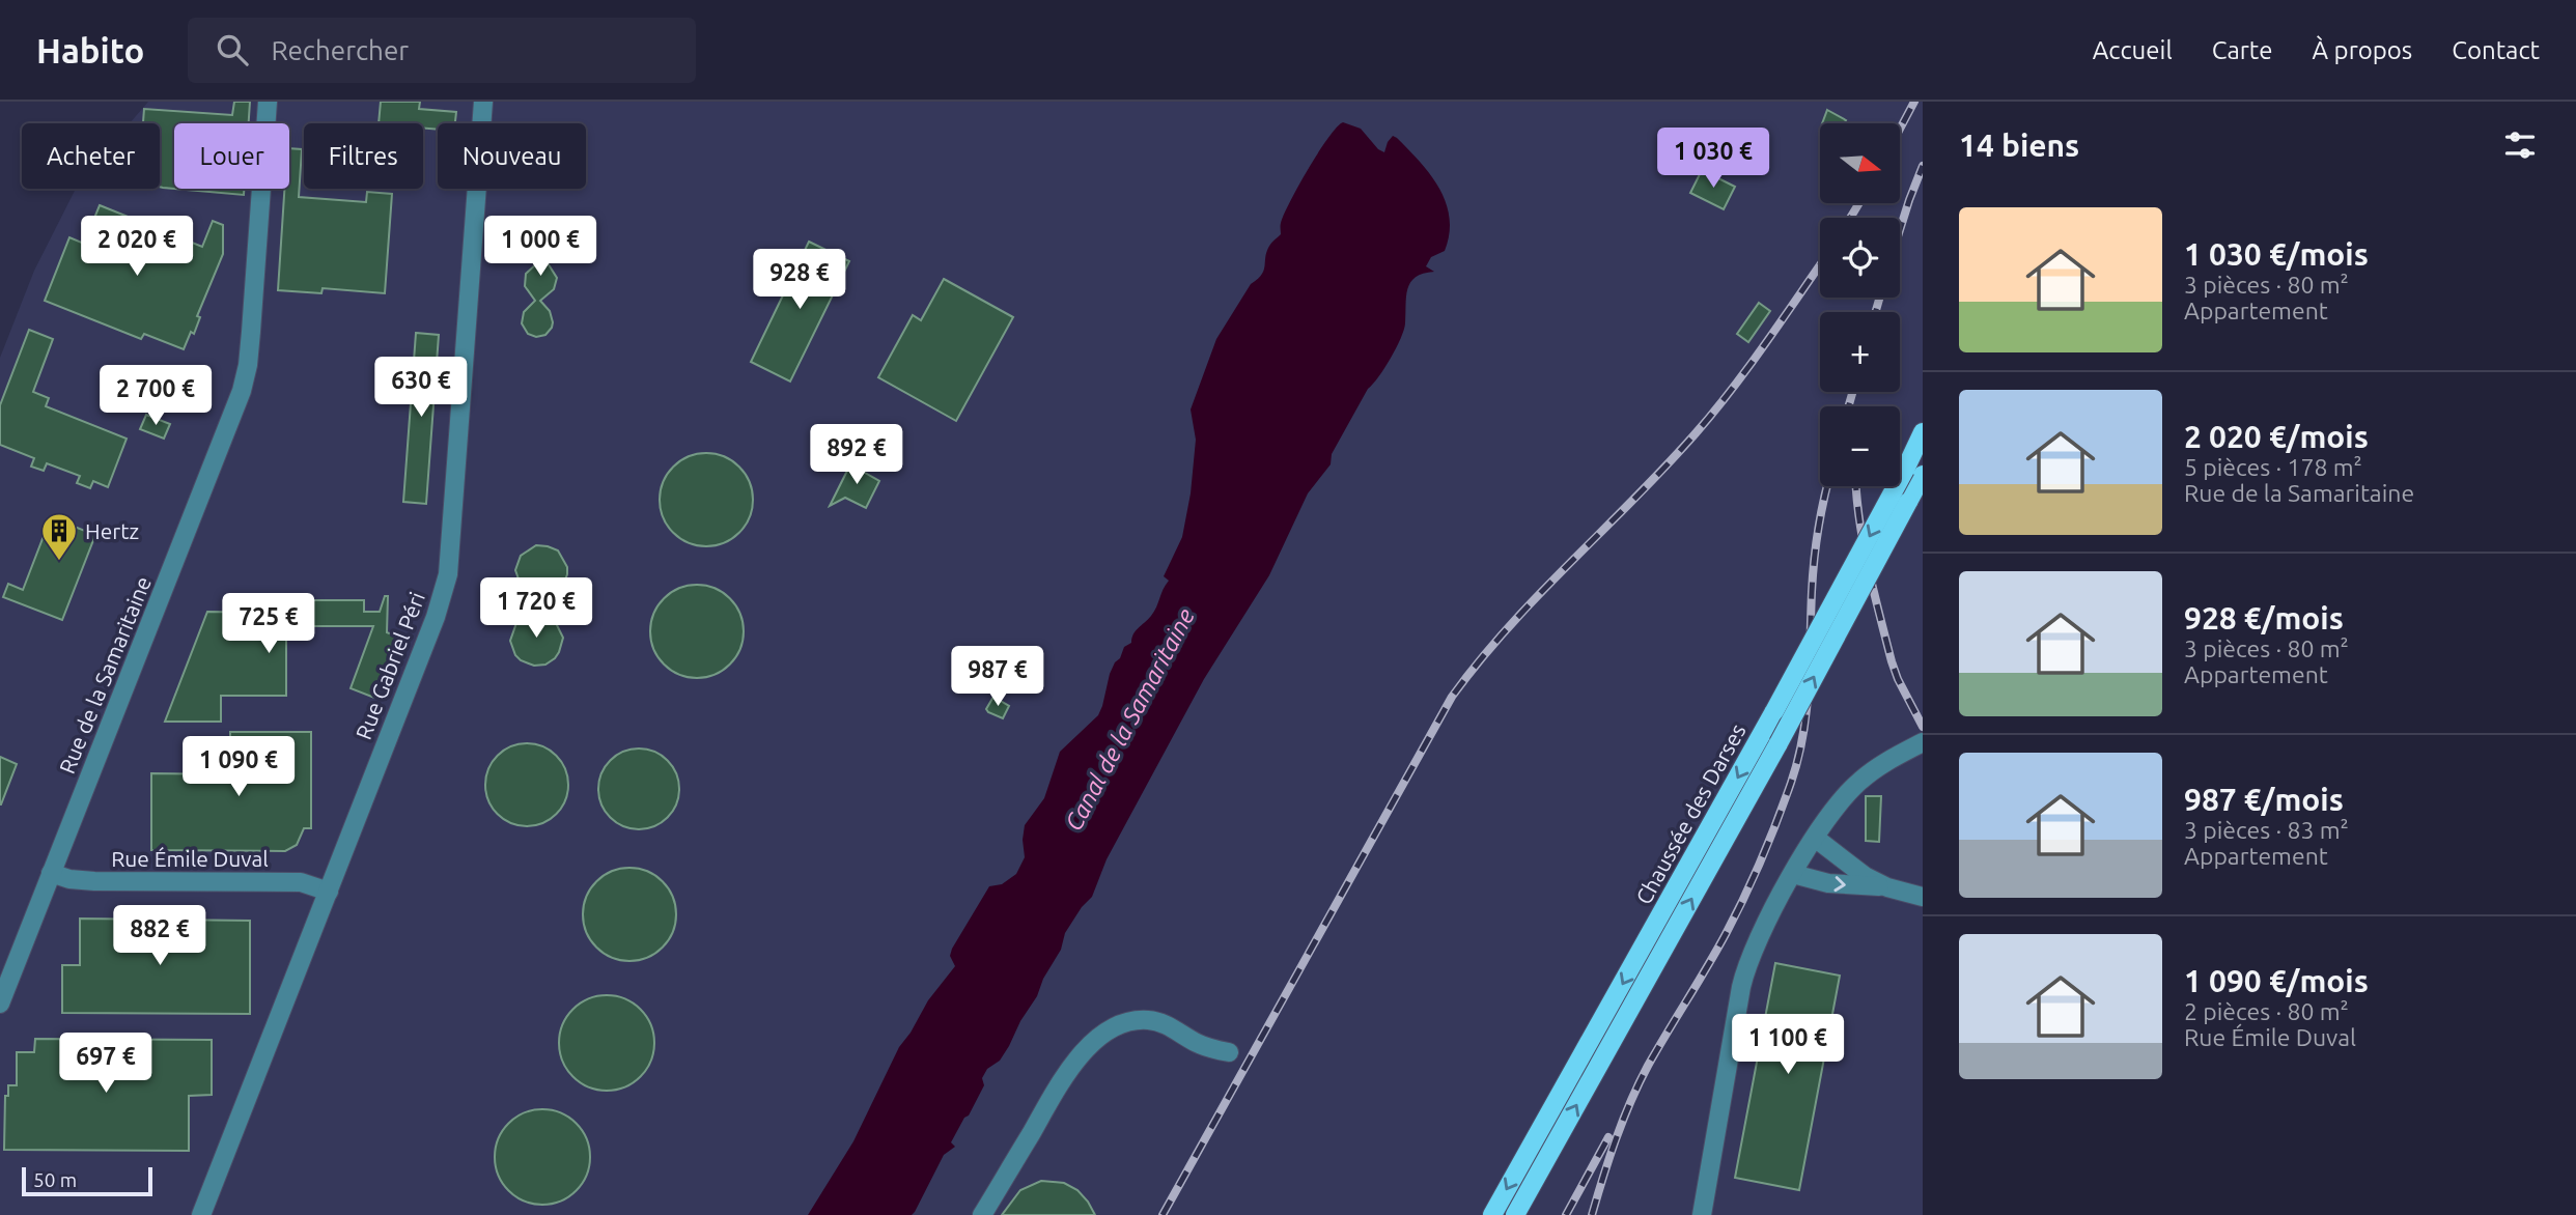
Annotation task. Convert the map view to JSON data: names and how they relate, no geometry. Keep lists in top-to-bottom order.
{
  "streets": {
    "main road": ["Chaussée des Darses"],
    "street": ["Rue Gabriel Péri", "Rue de la Samaritaine", "Rue Émile Duval"]
  },
  "crossings": [
    ["Rue Gabriel Péri", "Rue Émile Duval"],
    ["Rue de la Samaritaine", "Rue Émile Duval"]
  ],
  "water": ["Canal de la Samaritaine"],
  "places": {
    "building": ["Hertz"]
  },
  "scale_bar": "50 m",
  "north": "right",
  "page": {
    "header": "Habito",
    "search": "Rechercher",
    "nav": [
      "Accueil",
      "Carte",
      "À propos",
      "Contact"
    ],
    "heading": "14 biens",
    "map_buttons": ["+", "−"],
    "chip": [
      "Acheter",
      "Louer",
      "Filtres",
      "Nouveau"
    ],
    "price": [
      "1 030 €",
      "2 020 €",
      "1 000 €",
      "928 €",
      "630 €",
      "2 700 €",
      "892 €",
      "1 720 €",
      "725 €",
      "987 €",
      "1 090 €",
      "882 €",
      "1 100 €",
      "697 €"
    ],
    "list": [
      {
        "name": "1 030 €/mois",
        "note": "3 pièces · 80 m² · Appartement"
      },
      {
        "name": "2 020 €/mois",
        "note": "5 pièces · 178 m² · Rue de la Samaritaine"
      },
      {
        "name": "928 €/mois",
        "note": "3 pièces · 80 m² · Appartement"
      },
      {
        "name": "987 €/mois",
        "note": "3 pièces · 83 m² · Appartement"
      },
      {
        "name": "1 090 €/mois",
        "note": "2 pièces · 80 m² · Rue Émile Duval"
      }
    ],
    "scale": "50 m"
  }
}
